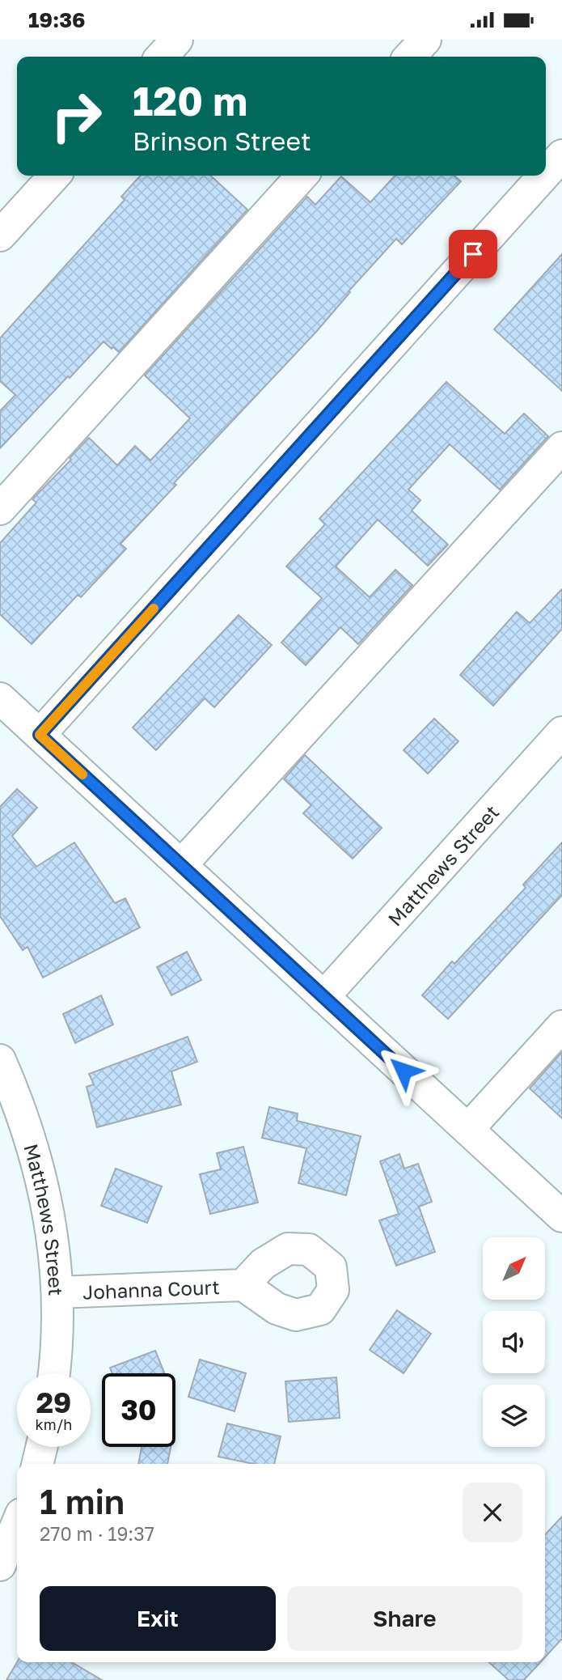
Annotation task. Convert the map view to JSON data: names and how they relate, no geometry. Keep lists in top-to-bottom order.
{
  "streets": {
    "street": ["Matthews Street", "Johanna Court"]
  },
  "crossings": [
    ["Matthews Street", "Johanna Court"]
  ],
  "north": "top right",
  "page": {
    "status": "19:36",
    "turn": ["120 m", "Brinson Street"],
    "speed": "29 km/h",
    "limit": "30",
    "heading": ["1 min", "270 m · 19:37"],
    "buttons": ["Exit", "Share"]
  }
}
